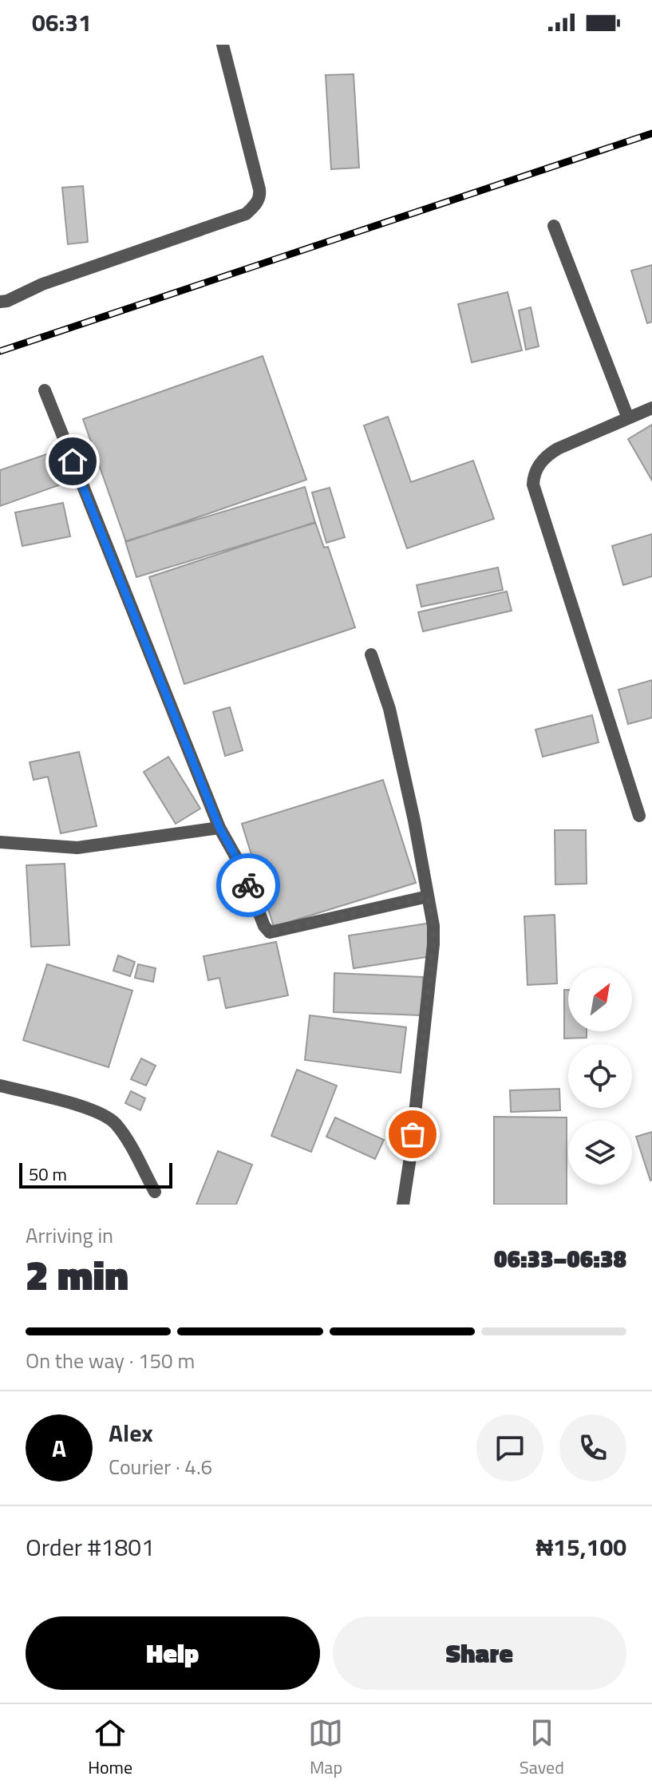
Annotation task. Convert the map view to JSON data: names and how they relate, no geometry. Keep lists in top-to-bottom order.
{
  "scale_bar": "50 m",
  "north": "top right",
  "page": {
    "status": "06:31",
    "scale": "50 m",
    "heading": ["2 min", "Arriving in", "06:33–06:38"],
    "panel": [
      "Alex",
      "Courier · 4.6",
      "Order #1801",
      "₦15,100"
    ],
    "bar": "On the way · 150 m",
    "round": "A",
    "buttons": ["Help", "Share"],
    "tabs": ["Home", "Map", "Saved"]
  }
}
